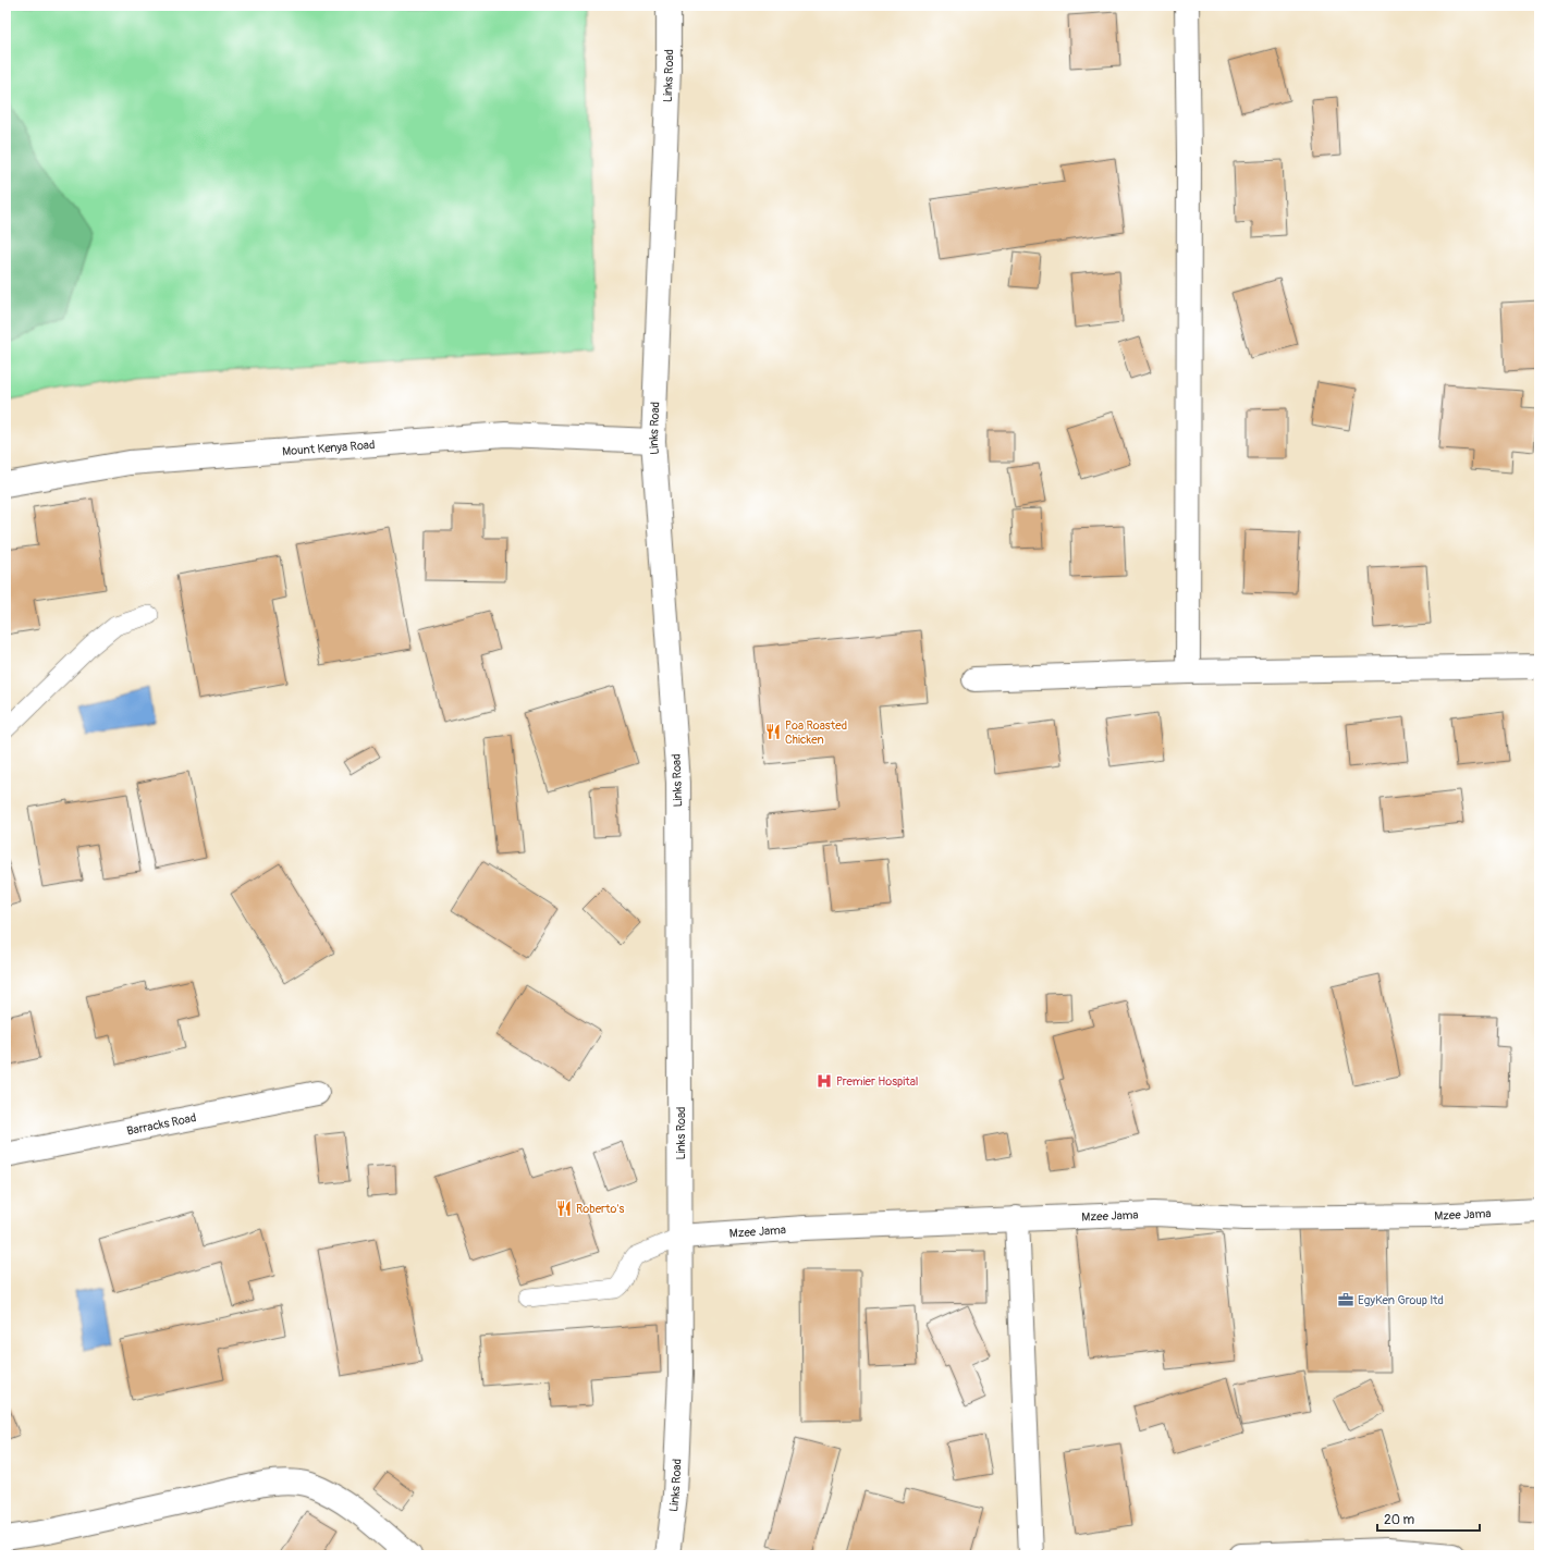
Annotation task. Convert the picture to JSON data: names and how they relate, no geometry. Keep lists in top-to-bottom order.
{
  "streets": {
    "street": [
      "Links Road",
      "Mount Kenya Road",
      "Barracks Road",
      "Mzee Jama"
    ]
  },
  "crossings": [
    ["Links Road", "Mount Kenya Road"],
    ["Links Road", "Mzee Jama"]
  ],
  "places": {
    "restaurant": ["Poa Roasted Chicken", "Roberto's"],
    "hospital": ["Premier Hospital"],
    "office": ["EgyKen Group ltd"]
  },
  "scale_bar": "20 m"
}
